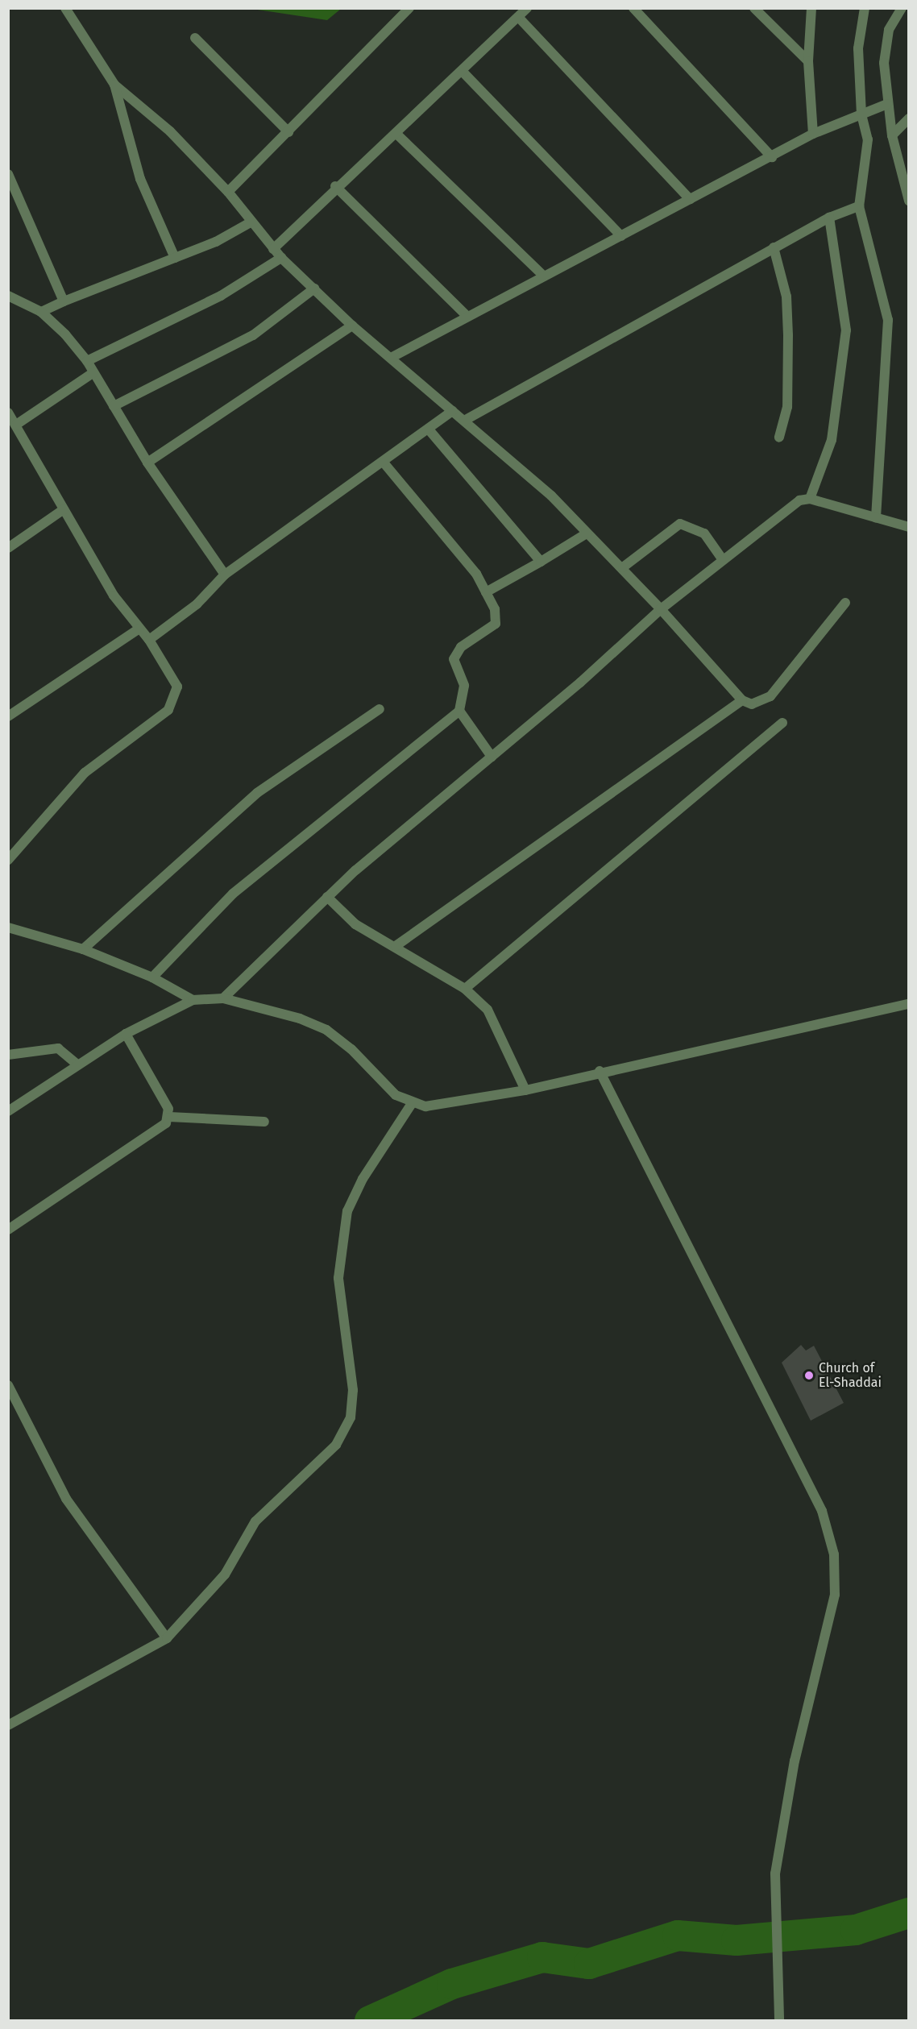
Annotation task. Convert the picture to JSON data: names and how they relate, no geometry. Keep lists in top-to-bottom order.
{
  "places": ["Church of El-Shaddai"]
}
